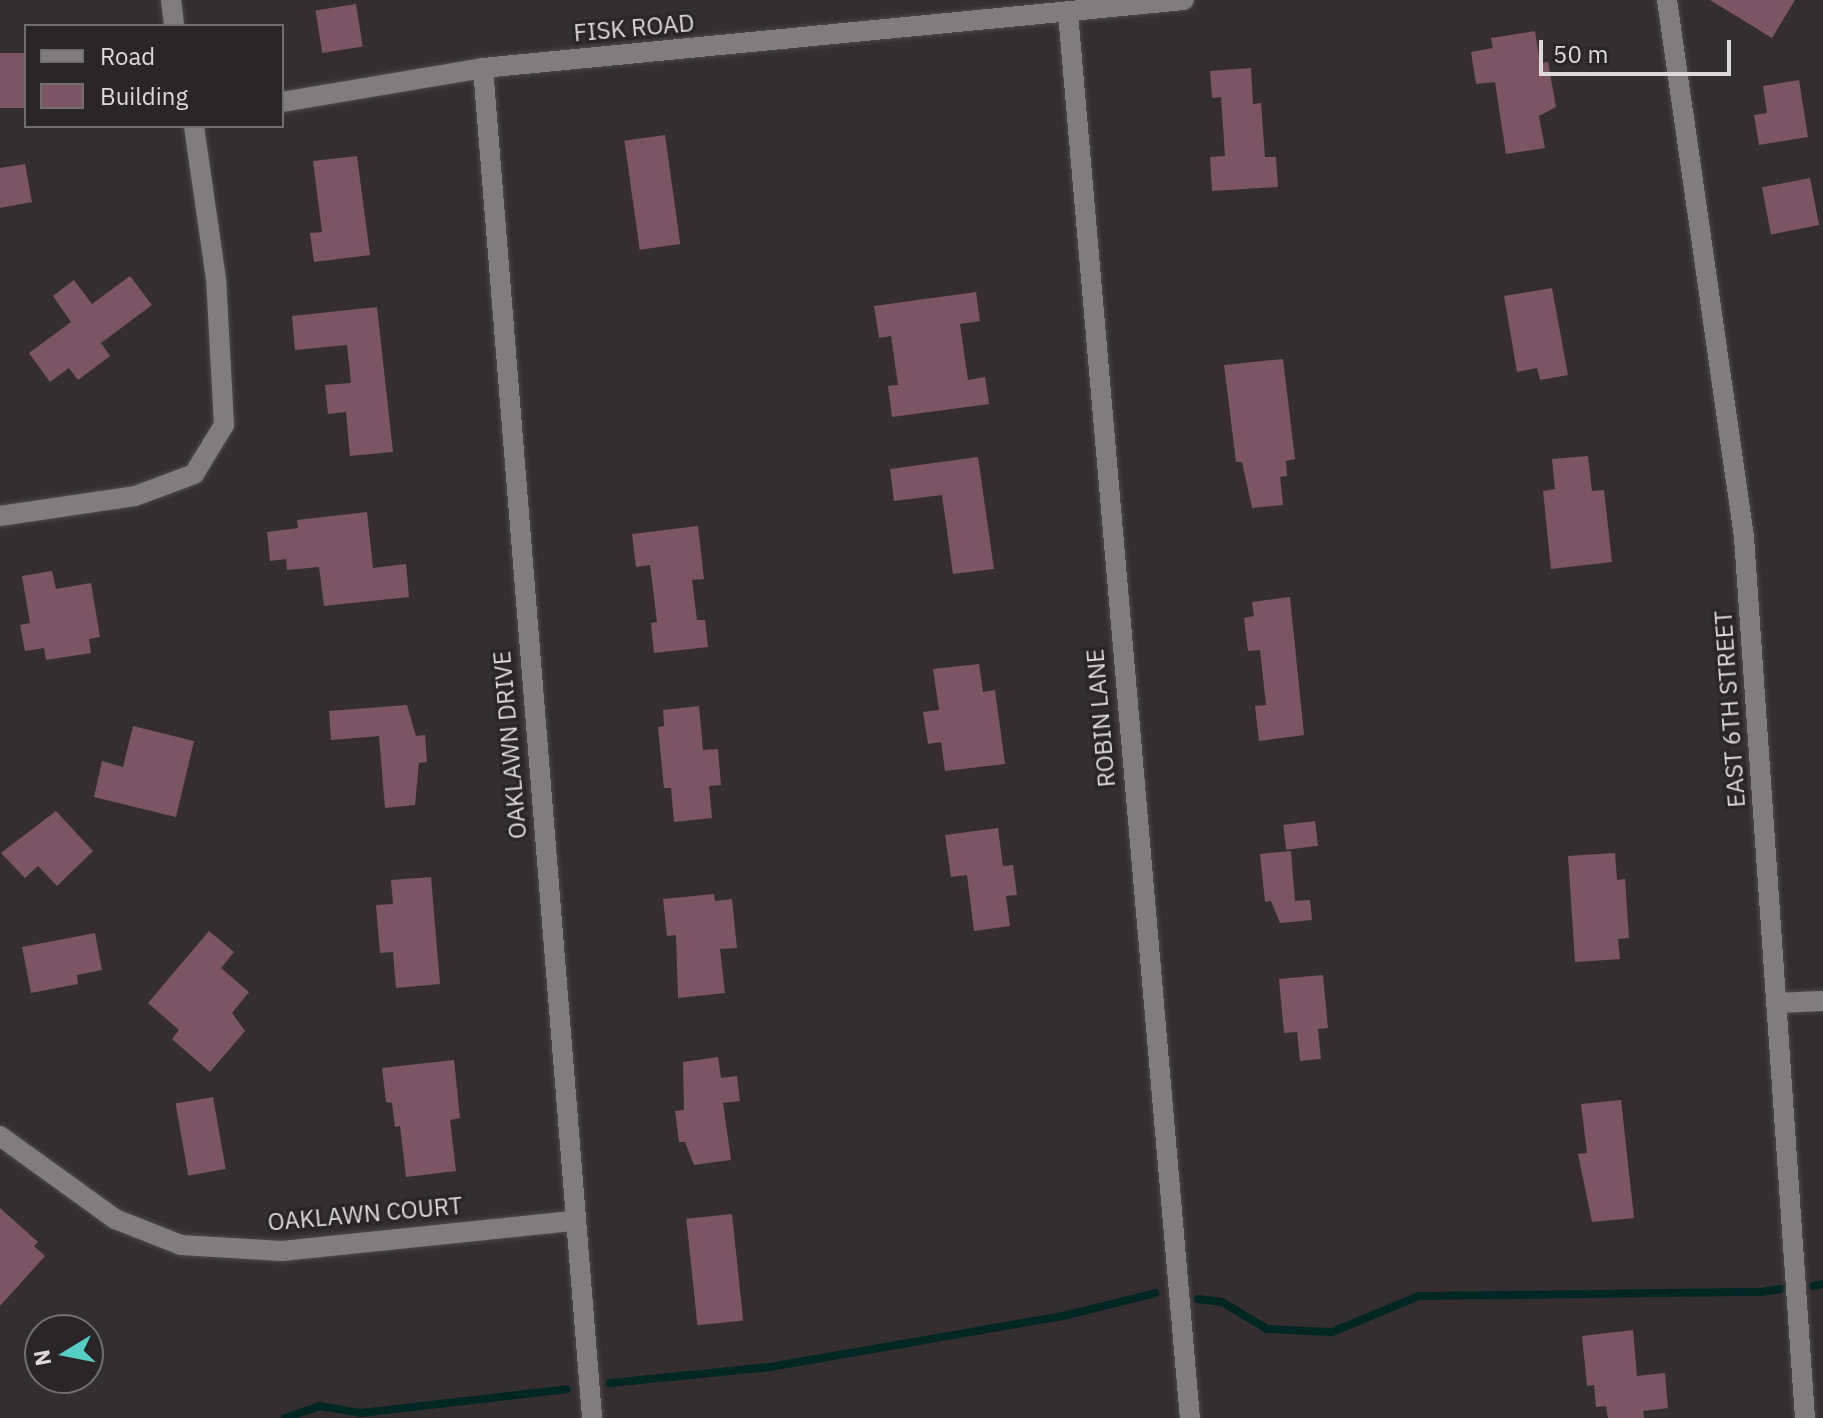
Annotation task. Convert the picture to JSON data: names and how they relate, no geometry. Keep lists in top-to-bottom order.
{
  "streets": {
    "street": [
      "FISK ROAD",
      "EAST 6TH STREET",
      "ROBIN LANE",
      "OAKLAWN DRIVE",
      "OAKLAWN COURT"
    ]
  },
  "crossings": [
    ["FISK ROAD", "ROBIN LANE"],
    ["FISK ROAD", "OAKLAWN DRIVE"],
    ["OAKLAWN DRIVE", "OAKLAWN COURT"]
  ],
  "legend": ["Road", "Building"],
  "scale_bar": "50 m",
  "north": "left"
}
